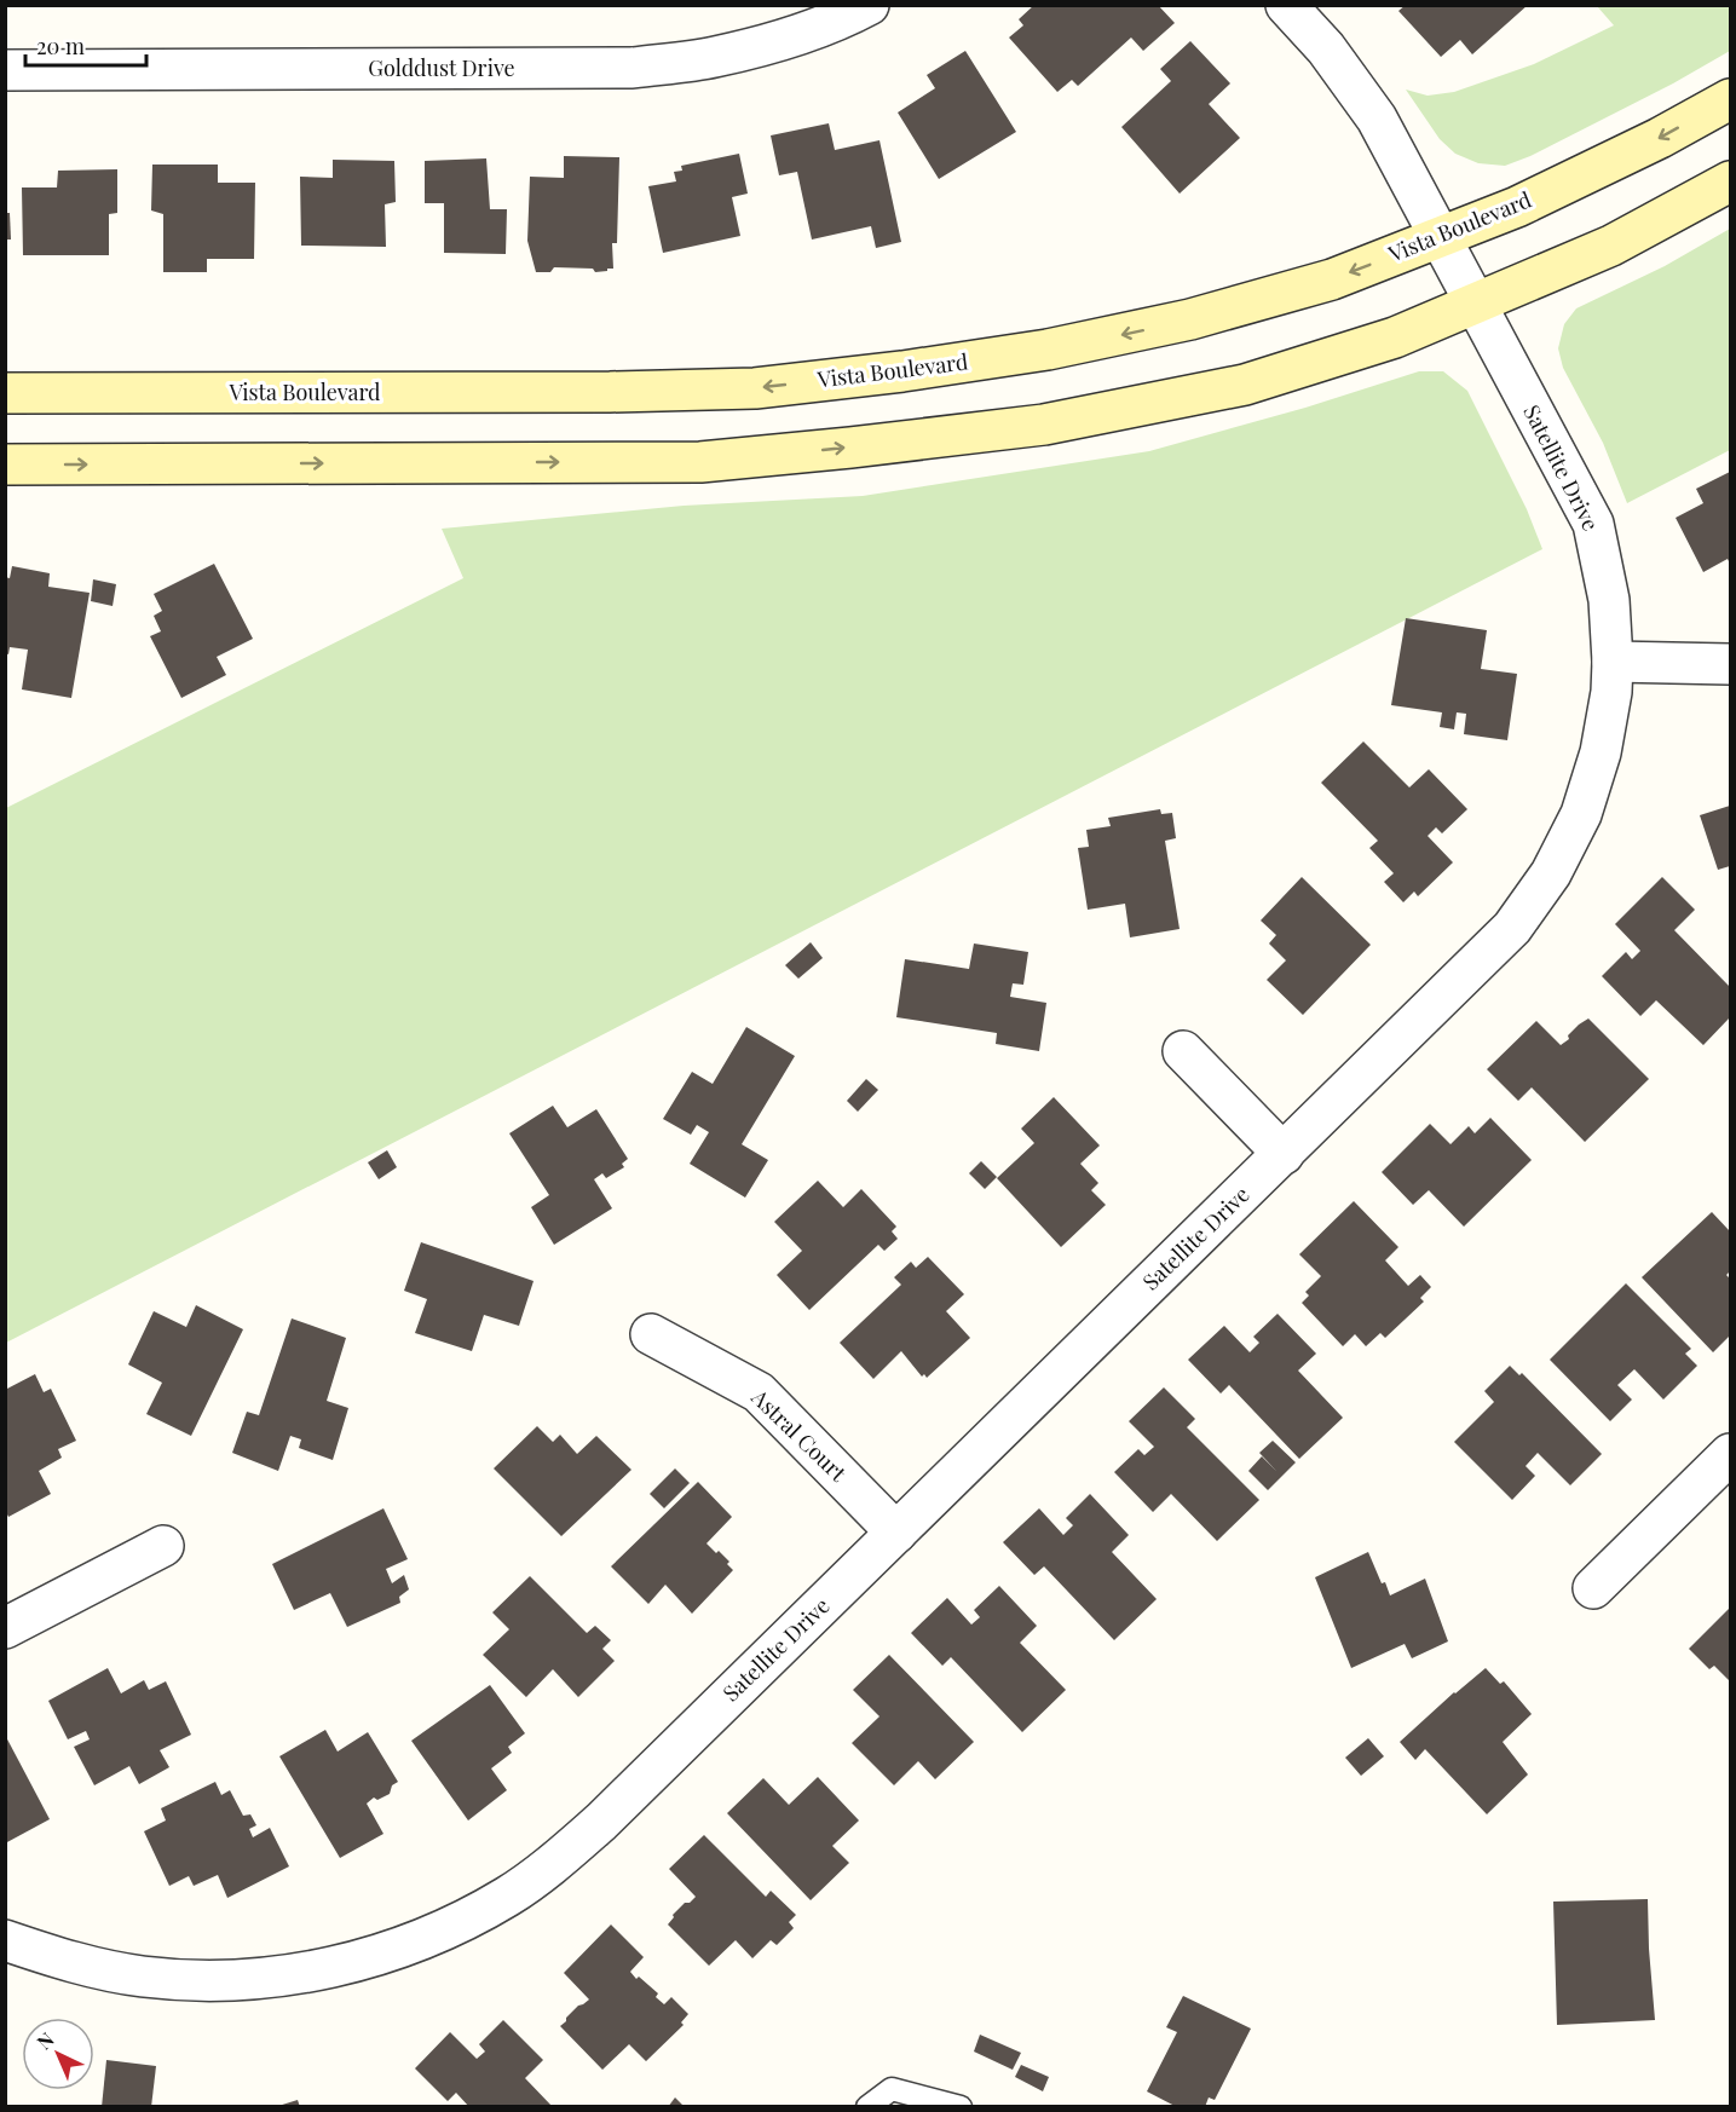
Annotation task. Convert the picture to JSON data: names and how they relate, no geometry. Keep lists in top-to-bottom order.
{
  "streets": {
    "main road": ["Vista Boulevard"],
    "street": ["Golddust Drive", "Satellite Drive", "Astral Court"]
  },
  "crossings": [
    ["Vista Boulevard", "Satellite Drive"],
    ["Satellite Drive", "Astral Court"]
  ],
  "scale_bar": "20 m",
  "north": "top left"
}
